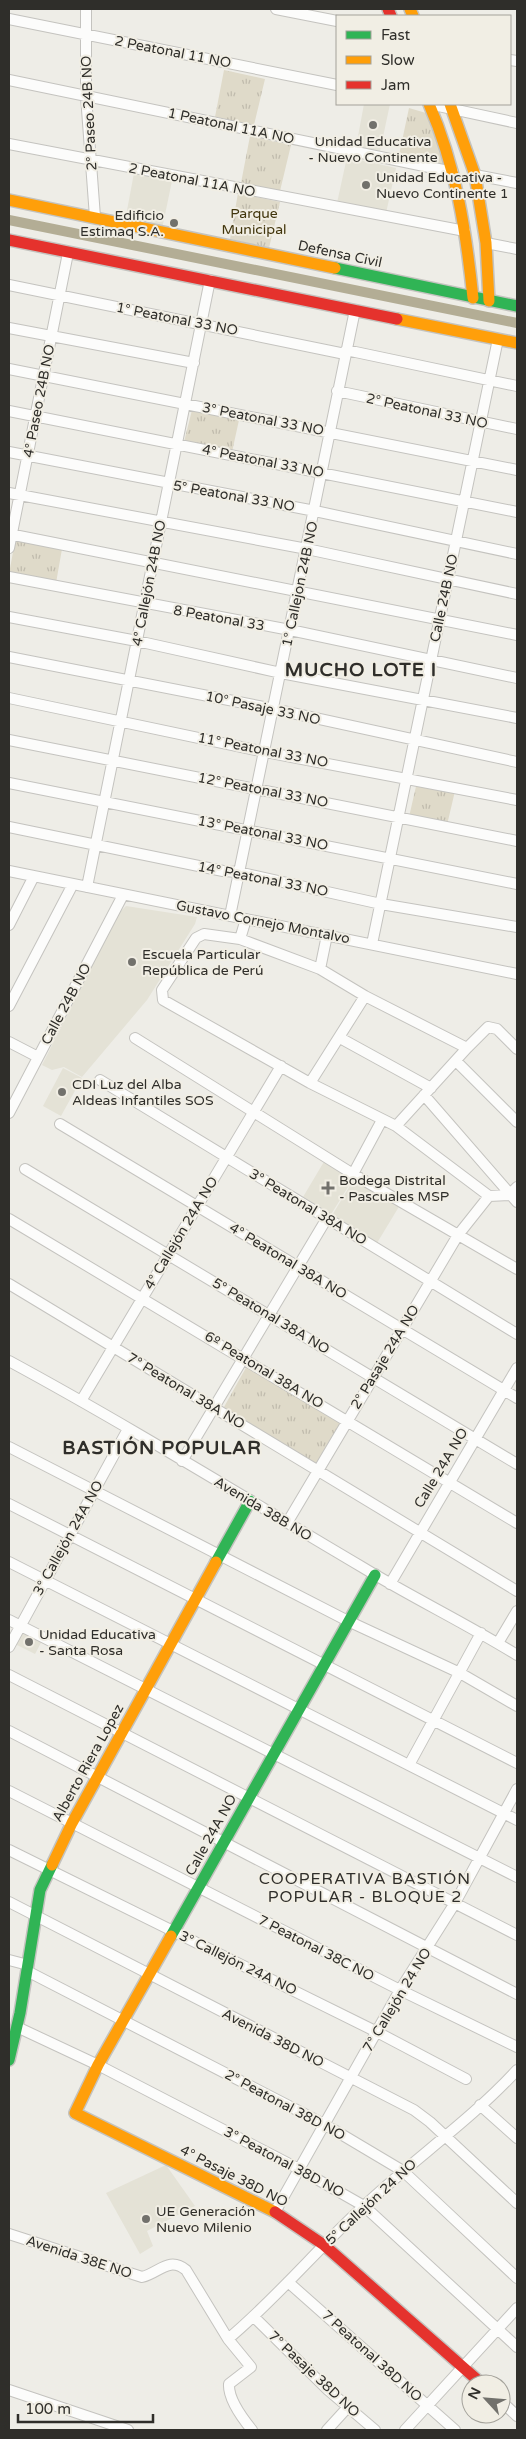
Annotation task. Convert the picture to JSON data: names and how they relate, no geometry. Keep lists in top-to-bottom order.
{
  "streets": {
    "street": [
      "2 Peatonal 11 NO",
      "2° Paseo 24B NO",
      "1 Peatonal 11A NO",
      "2 Peatonal 11A NO",
      "Defensa Civil",
      "1° Peatonal 33 NO",
      "4° Paseo 24B NO",
      "2° Peatonal 33 NO",
      "3° Peatonal 33 NO",
      "4° Peatonal 33 NO",
      "5° Peatonal 33 NO",
      "4° Callejón 24B NO",
      "1° Callejon 24B NO",
      "Calle 24B NO",
      "8 Peatonal 33",
      "10° Pasaje 33 NO",
      "11° Peatonal 33 NO",
      "12° Peatonal 33 NO",
      "13° Peatonal 33 NO",
      "14° Peatonal 33 NO",
      "Gustavo Cornejo Montalvo",
      "3° Peatonal 38A NO",
      "4° Callejón 24A NO",
      "4° Peatonal 38A NO",
      "5° Peatonal 38A NO",
      "2° Pasaje 24A NO",
      "6º Peatonal 38A NO",
      "7° Peatonal 38A NO",
      "Calle 24A NO",
      "Avenida 38B NO",
      "3° Callejón 24A NO",
      "Alberto Riera Lopez",
      "7 Peatonal 38C NO",
      "7° Callejón 24 NO",
      "Avenida 38D NO",
      "2° Peatonal 38D NO",
      "3° Peatonal 38D NO",
      "4° Pasaje 38D NO",
      "5° Callejón 24 NO",
      "Avenida 38E NO",
      "7 Peatonal 38D NO",
      "7° Pasaje 38D NO"
    ]
  },
  "crossings": [
    ["2 Peatonal 11 NO", "2° Paseo 24B NO"],
    ["2° Paseo 24B NO", "1 Peatonal 11A NO"],
    ["2° Paseo 24B NO", "2 Peatonal 11A NO"],
    ["2° Paseo 24B NO", "Defensa Civil"],
    ["1° Peatonal 33 NO", "4° Paseo 24B NO"],
    ["1° Peatonal 33 NO", "4° Callejón 24B NO"],
    ["1° Peatonal 33 NO", "1° Callejon 24B NO"],
    ["1° Peatonal 33 NO", "Calle 24B NO"],
    ["4° Paseo 24B NO", "3° Peatonal 33 NO"],
    ["4° Paseo 24B NO", "4° Peatonal 33 NO"],
    ["4° Paseo 24B NO", "5° Peatonal 33 NO"],
    ["2° Peatonal 33 NO", "1° Callejon 24B NO"],
    ["2° Peatonal 33 NO", "Calle 24B NO"],
    ["3° Peatonal 33 NO", "4° Callejón 24B NO"],
    ["3° Peatonal 33 NO", "1° Callejon 24B NO"],
    ["3° Peatonal 33 NO", "Calle 24B NO"],
    ["4° Peatonal 33 NO", "4° Callejón 24B NO"],
    ["4° Peatonal 33 NO", "1° Callejon 24B NO"],
    ["4° Peatonal 33 NO", "Calle 24B NO"],
    ["5° Peatonal 33 NO", "4° Callejón 24B NO"],
    ["5° Peatonal 33 NO", "1° Callejon 24B NO"],
    ["5° Peatonal 33 NO", "Calle 24B NO"],
    ["4° Callejón 24B NO", "8 Peatonal 33"],
    ["4° Callejón 24B NO", "10° Pasaje 33 NO"],
    ["4° Callejón 24B NO", "11° Peatonal 33 NO"],
    ["4° Callejón 24B NO", "12° Peatonal 33 NO"],
    ["4° Callejón 24B NO", "13° Peatonal 33 NO"],
    ["4° Callejón 24B NO", "14° Peatonal 33 NO"],
    ["4° Callejón 24B NO", "Gustavo Cornejo Montalvo"],
    ["1° Callejon 24B NO", "8 Peatonal 33"],
    ["1° Callejon 24B NO", "10° Pasaje 33 NO"],
    ["1° Callejon 24B NO", "11° Peatonal 33 NO"],
    ["1° Callejon 24B NO", "12° Peatonal 33 NO"],
    ["1° Callejon 24B NO", "13° Peatonal 33 NO"],
    ["1° Callejon 24B NO", "14° Peatonal 33 NO"],
    ["1° Callejon 24B NO", "Gustavo Cornejo Montalvo"],
    ["Calle 24B NO", "8 Peatonal 33"],
    ["Calle 24B NO", "10° Pasaje 33 NO"],
    ["Calle 24B NO", "11° Peatonal 33 NO"],
    ["Calle 24B NO", "12° Peatonal 33 NO"],
    ["Calle 24B NO", "13° Peatonal 33 NO"],
    ["Calle 24B NO", "14° Peatonal 33 NO"],
    ["Calle 24B NO", "Gustavo Cornejo Montalvo"],
    ["3° Peatonal 38A NO", "4° Callejón 24A NO"],
    ["3° Peatonal 38A NO", "2° Pasaje 24A NO"],
    ["4° Callejón 24A NO", "4° Peatonal 38A NO"],
    ["4° Callejón 24A NO", "5° Peatonal 38A NO"],
    ["4° Callejón 24A NO", "6º Peatonal 38A NO"],
    ["4° Callejón 24A NO", "7° Peatonal 38A NO"],
    ["4° Callejón 24A NO", "Avenida 38B NO"],
    ["4° Peatonal 38A NO", "2° Pasaje 24A NO"],
    ["4° Peatonal 38A NO", "Calle 24A NO"],
    ["5° Peatonal 38A NO", "2° Pasaje 24A NO"],
    ["5° Peatonal 38A NO", "Calle 24A NO"],
    ["2° Pasaje 24A NO", "6º Peatonal 38A NO"],
    ["2° Pasaje 24A NO", "7° Peatonal 38A NO"],
    ["2° Pasaje 24A NO", "Avenida 38B NO"],
    ["6º Peatonal 38A NO", "Calle 24A NO"],
    ["7° Peatonal 38A NO", "Calle 24A NO"],
    ["Calle 24A NO", "Avenida 38B NO"],
    ["Calle 24A NO", "3° Callejón 24A NO"],
    ["Calle 24A NO", "7 Peatonal 38C NO"],
    ["Calle 24A NO", "Avenida 38D NO"],
    ["Calle 24A NO", "2° Peatonal 38D NO"],
    ["Calle 24A NO", "3° Peatonal 38D NO"],
    ["Calle 24A NO", "4° Pasaje 38D NO"],
    ["Avenida 38B NO", "3° Callejón 24A NO"],
    ["Avenida 38B NO", "Alberto Riera Lopez"],
    ["3° Callejón 24A NO", "Alberto Riera Lopez"],
    ["3° Callejón 24A NO", "7° Callejón 24 NO"],
    ["Alberto Riera Lopez", "7 Peatonal 38C NO"],
    ["Alberto Riera Lopez", "Avenida 38D NO"],
    ["Alberto Riera Lopez", "2° Peatonal 38D NO"],
    ["Alberto Riera Lopez", "3° Peatonal 38D NO"],
    ["7 Peatonal 38C NO", "7° Callejón 24 NO"],
    ["7° Callejón 24 NO", "Avenida 38D NO"],
    ["7° Callejón 24 NO", "2° Peatonal 38D NO"],
    ["7° Callejón 24 NO", "3° Peatonal 38D NO"],
    ["7° Callejón 24 NO", "4° Pasaje 38D NO"],
    ["Avenida 38D NO", "5° Callejón 24 NO"],
    ["2° Peatonal 38D NO", "5° Callejón 24 NO"],
    ["3° Peatonal 38D NO", "5° Callejón 24 NO"],
    ["4° Pasaje 38D NO", "5° Callejón 24 NO"],
    ["5° Callejón 24 NO", "Avenida 38E NO"],
    ["5° Callejón 24 NO", "7 Peatonal 38D NO"],
    ["5° Callejón 24 NO", "7° Pasaje 38D NO"]
  ],
  "districts": ["MUCHO LOTE I", "BASTIÓN POPULAR", "COOPERATIVA BASTIÓN POPULAR - BLOQUE 2"],
  "parks": ["Parque Municipal"],
  "places": {
    "other": [
      "Unidad Educativa - Nuevo Continente",
      "Unidad Educativa - Nuevo Continente 1",
      "Edificio Estimaq S.A.",
      "Escuela Particular República de Perú",
      "CDI Luz del Alba Aldeas Infantiles SOS",
      "Unidad Educativa - Santa Rosa",
      "UE Generación Nuevo Milenio"
    ],
    "health": ["Bodega Distrital - Pascuales MSP"]
  },
  "legend": ["Fast", "Slow", "Jam"],
  "scale_bar": "100 m",
  "north": "top left"
}
